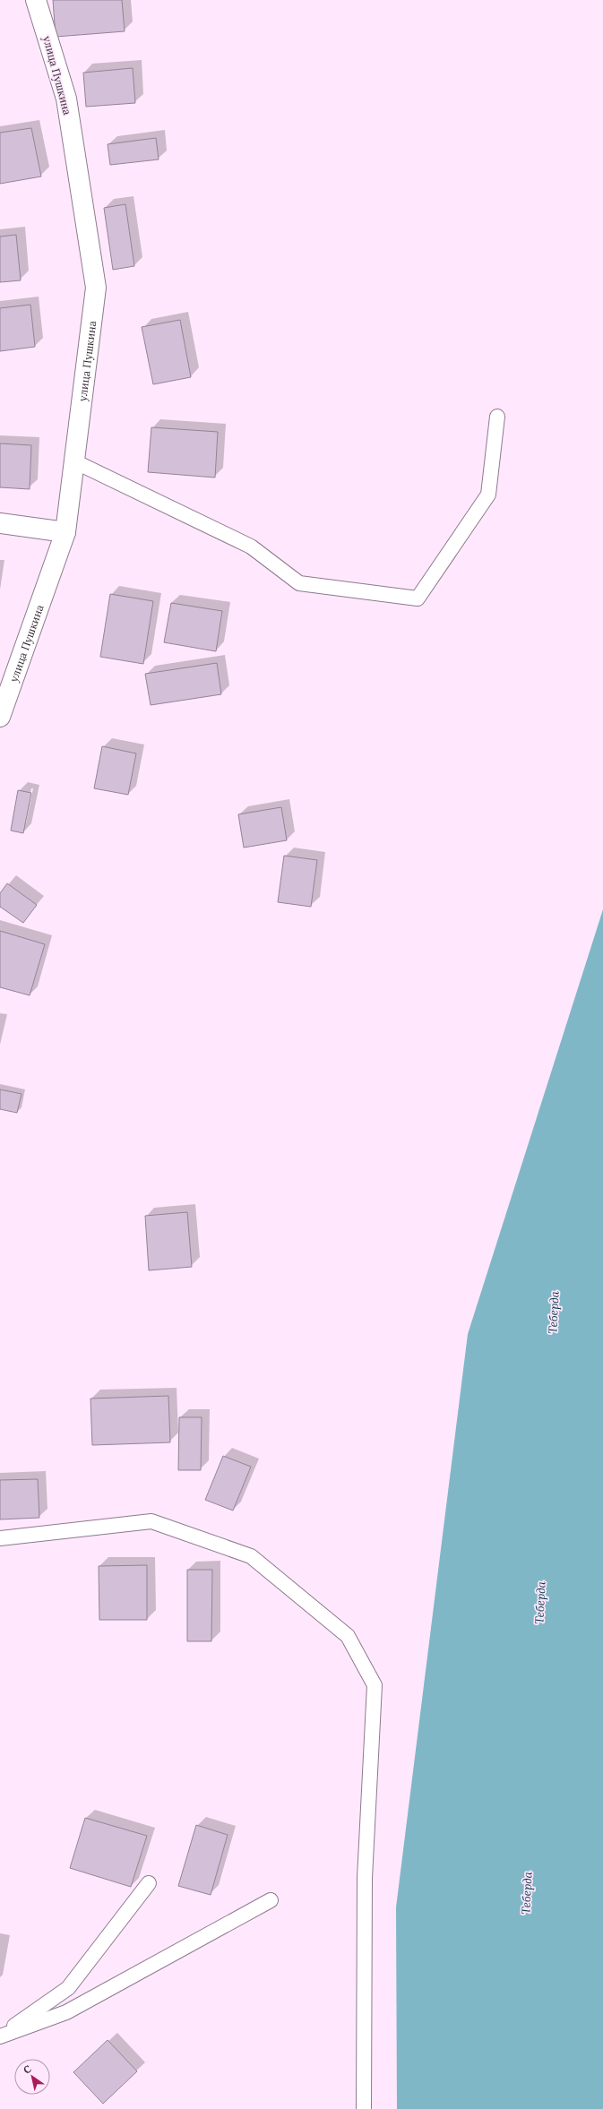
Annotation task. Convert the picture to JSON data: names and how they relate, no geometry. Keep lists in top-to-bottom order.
{
  "streets": {
    "street": ["улица Пушкина"]
  },
  "water": ["Теберда"],
  "north": "top left"
}
